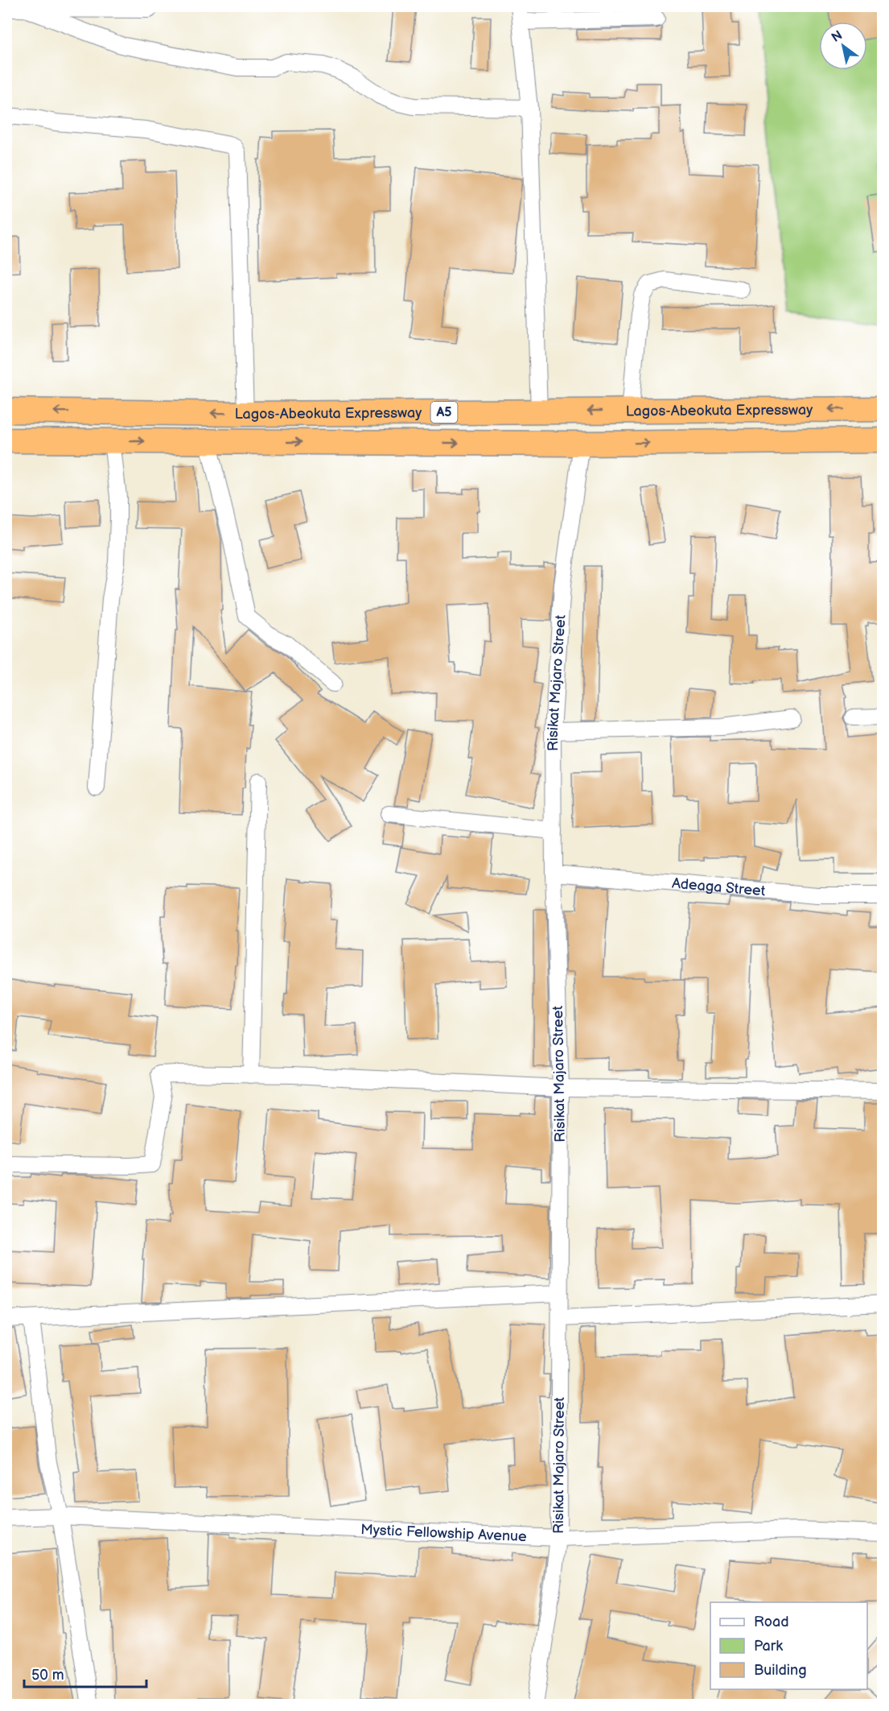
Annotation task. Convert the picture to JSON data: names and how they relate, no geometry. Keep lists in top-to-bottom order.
{
  "streets": {
    "highway": ["Lagos-Abeokuta Expressway", "A5"],
    "street": ["Risikat Majaro Street", "Adeaga Street", "Mystic Fellowship Avenue"]
  },
  "crossings": [
    ["Lagos-Abeokuta Expressway", "Risikat Majaro Street"],
    ["Risikat Majaro Street", "Adeaga Street"],
    ["Risikat Majaro Street", "Mystic Fellowship Avenue"]
  ],
  "legend": ["Road", "Park", "Building"],
  "scale_bar": "50 m",
  "north": "top left"
}
